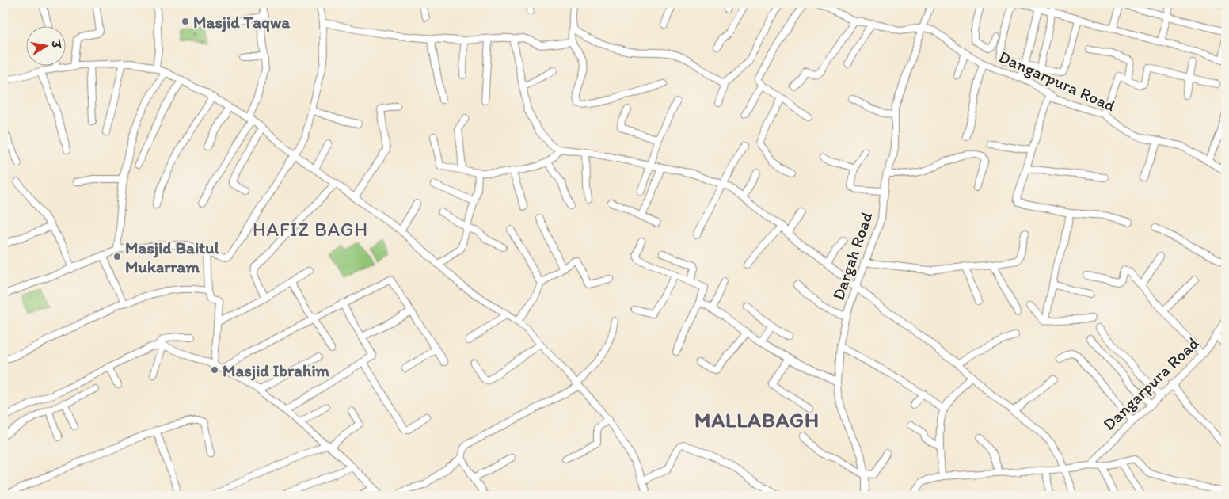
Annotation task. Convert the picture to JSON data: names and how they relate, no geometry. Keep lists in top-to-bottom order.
{
  "streets": {
    "street": ["Dangarpura Road", "Dargah Road"]
  },
  "crossings": [
    ["Dangarpura Road", "Dargah Road"]
  ],
  "districts": ["HAFIZ BAGH", "MALLABAGH"],
  "places": ["Masjid Taqwa", "Masjid Baitul Mukarram", "Masjid Ibrahim"],
  "north": "right"
}
